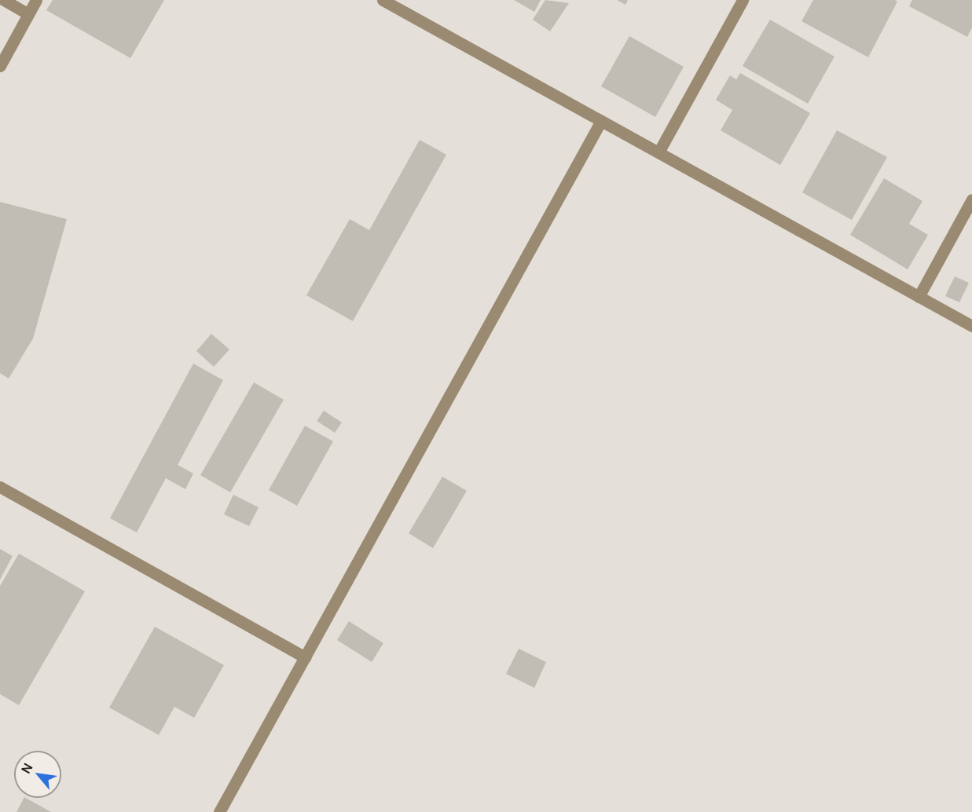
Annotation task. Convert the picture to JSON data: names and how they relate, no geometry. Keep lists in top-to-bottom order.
{
  "north": "top left"
}
